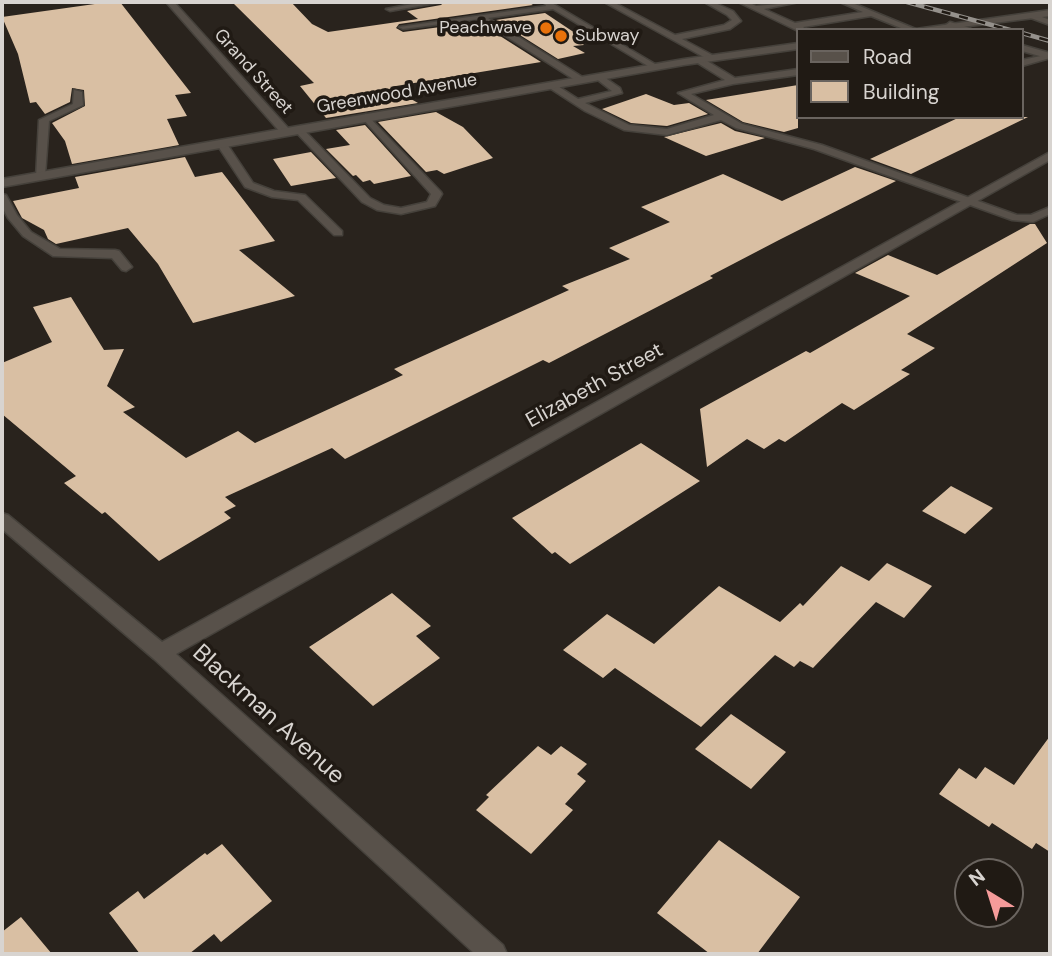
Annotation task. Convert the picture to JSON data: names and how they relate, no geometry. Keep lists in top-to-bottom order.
{
  "streets": {
    "street": [
      "Grand Street",
      "Greenwood Avenue",
      "Elizabeth Street",
      "Blackman Avenue"
    ]
  },
  "crossings": [
    ["Grand Street", "Greenwood Avenue"],
    ["Elizabeth Street", "Blackman Avenue"]
  ],
  "places": ["Peachwave", "Subway"],
  "legend": ["Road", "Building"],
  "north": "top left"
}
